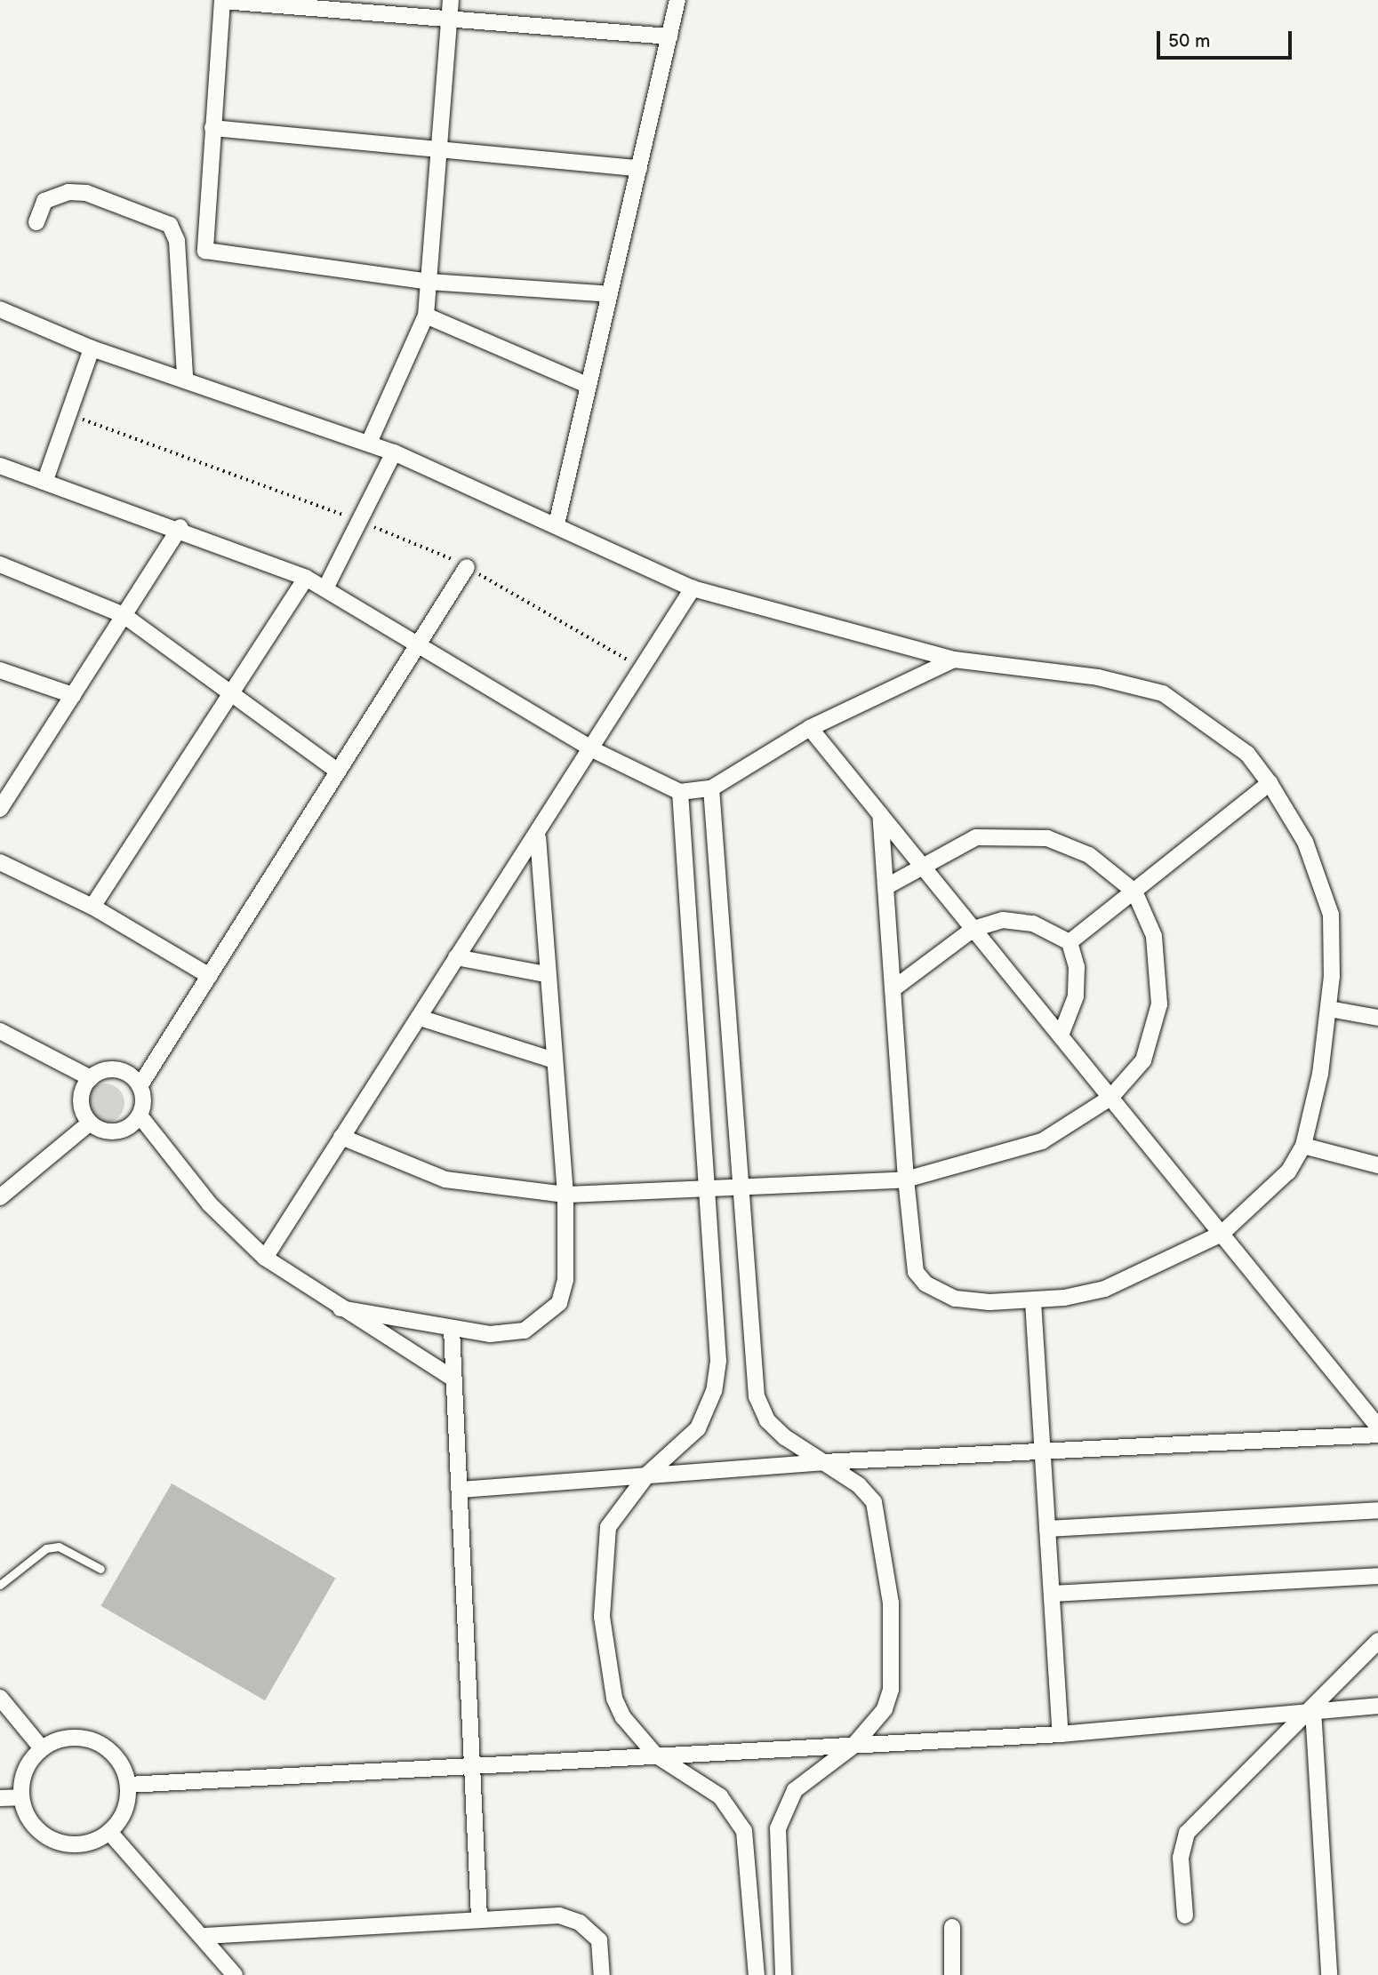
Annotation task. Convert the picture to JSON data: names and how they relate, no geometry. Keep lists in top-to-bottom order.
{
  "scale_bar": "50 m"
}
